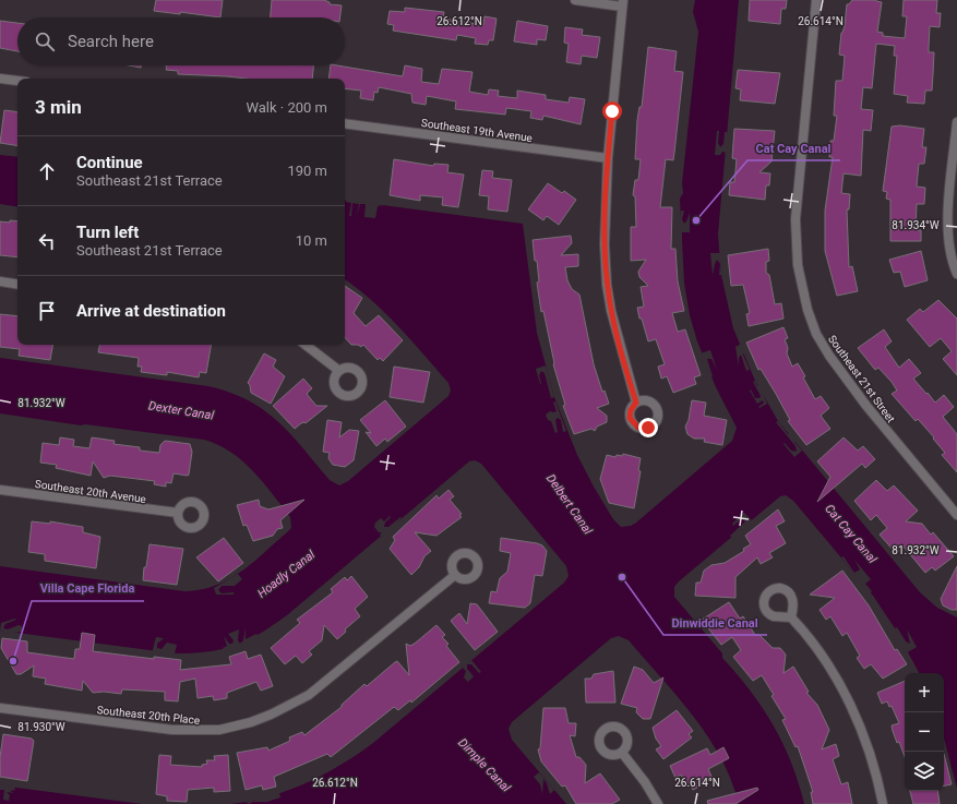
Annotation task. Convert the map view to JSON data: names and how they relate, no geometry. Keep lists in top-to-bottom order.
{
  "streets": {
    "street": [
      "Southeast 19th Avenue",
      "Southeast 21st Street",
      "Southeast 20th Avenue",
      "Southeast 20th Place"
    ]
  },
  "water": [
    "Dexter Canal",
    "Delbert Canal",
    "Cat Cay Canal",
    "Hoadly Canal",
    "Dimple Canal"
  ],
  "places": ["Cat Cay Canal", "Dinwiddie Canal", "Villa Cape Florida"],
  "page": {
    "search": "Search here",
    "heading": ["3 min", "Walk · 200 m"],
    "list": [
      ["Continue", "Southeast 21st Terrace", "190 m"],
      ["Turn left", "Southeast 21st Terrace", "10 m"],
      "Arrive at destination"
    ],
    "map_buttons": ["+", "−"]
  },
  "coordinates": [
    "26.612°N",
    "26.614°N",
    "81.934°W",
    "81.932°W",
    "81.930°W"
  ]
}
